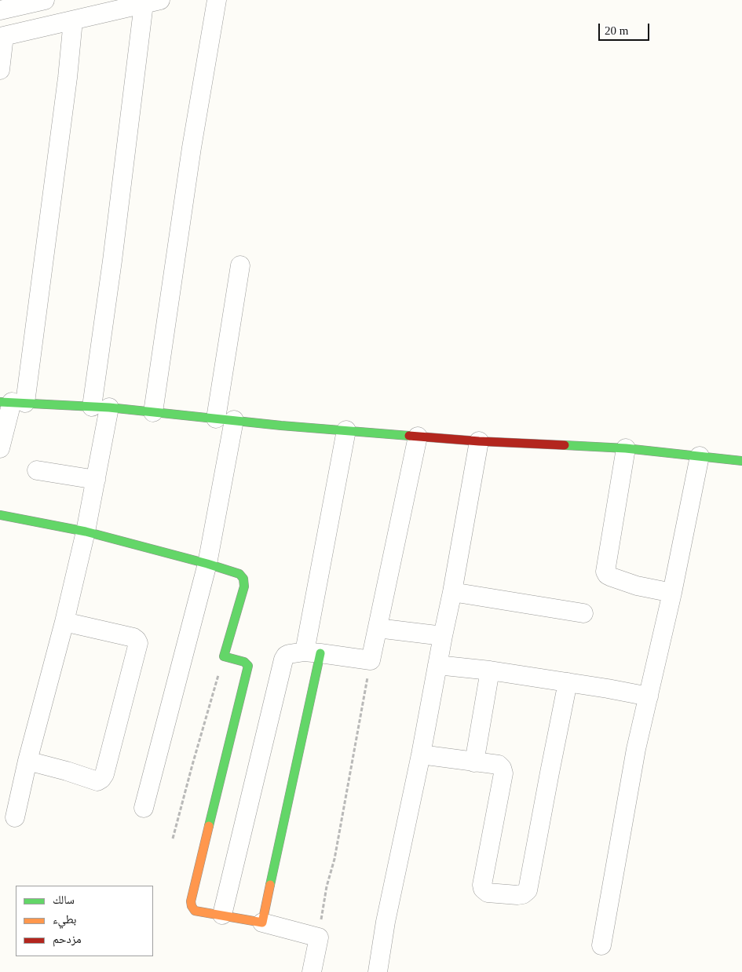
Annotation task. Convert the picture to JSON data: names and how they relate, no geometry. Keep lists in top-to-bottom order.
{
  "legend": ["سالك", "بطيء", "مزدحم"],
  "scale_bar": "20 m"
}
